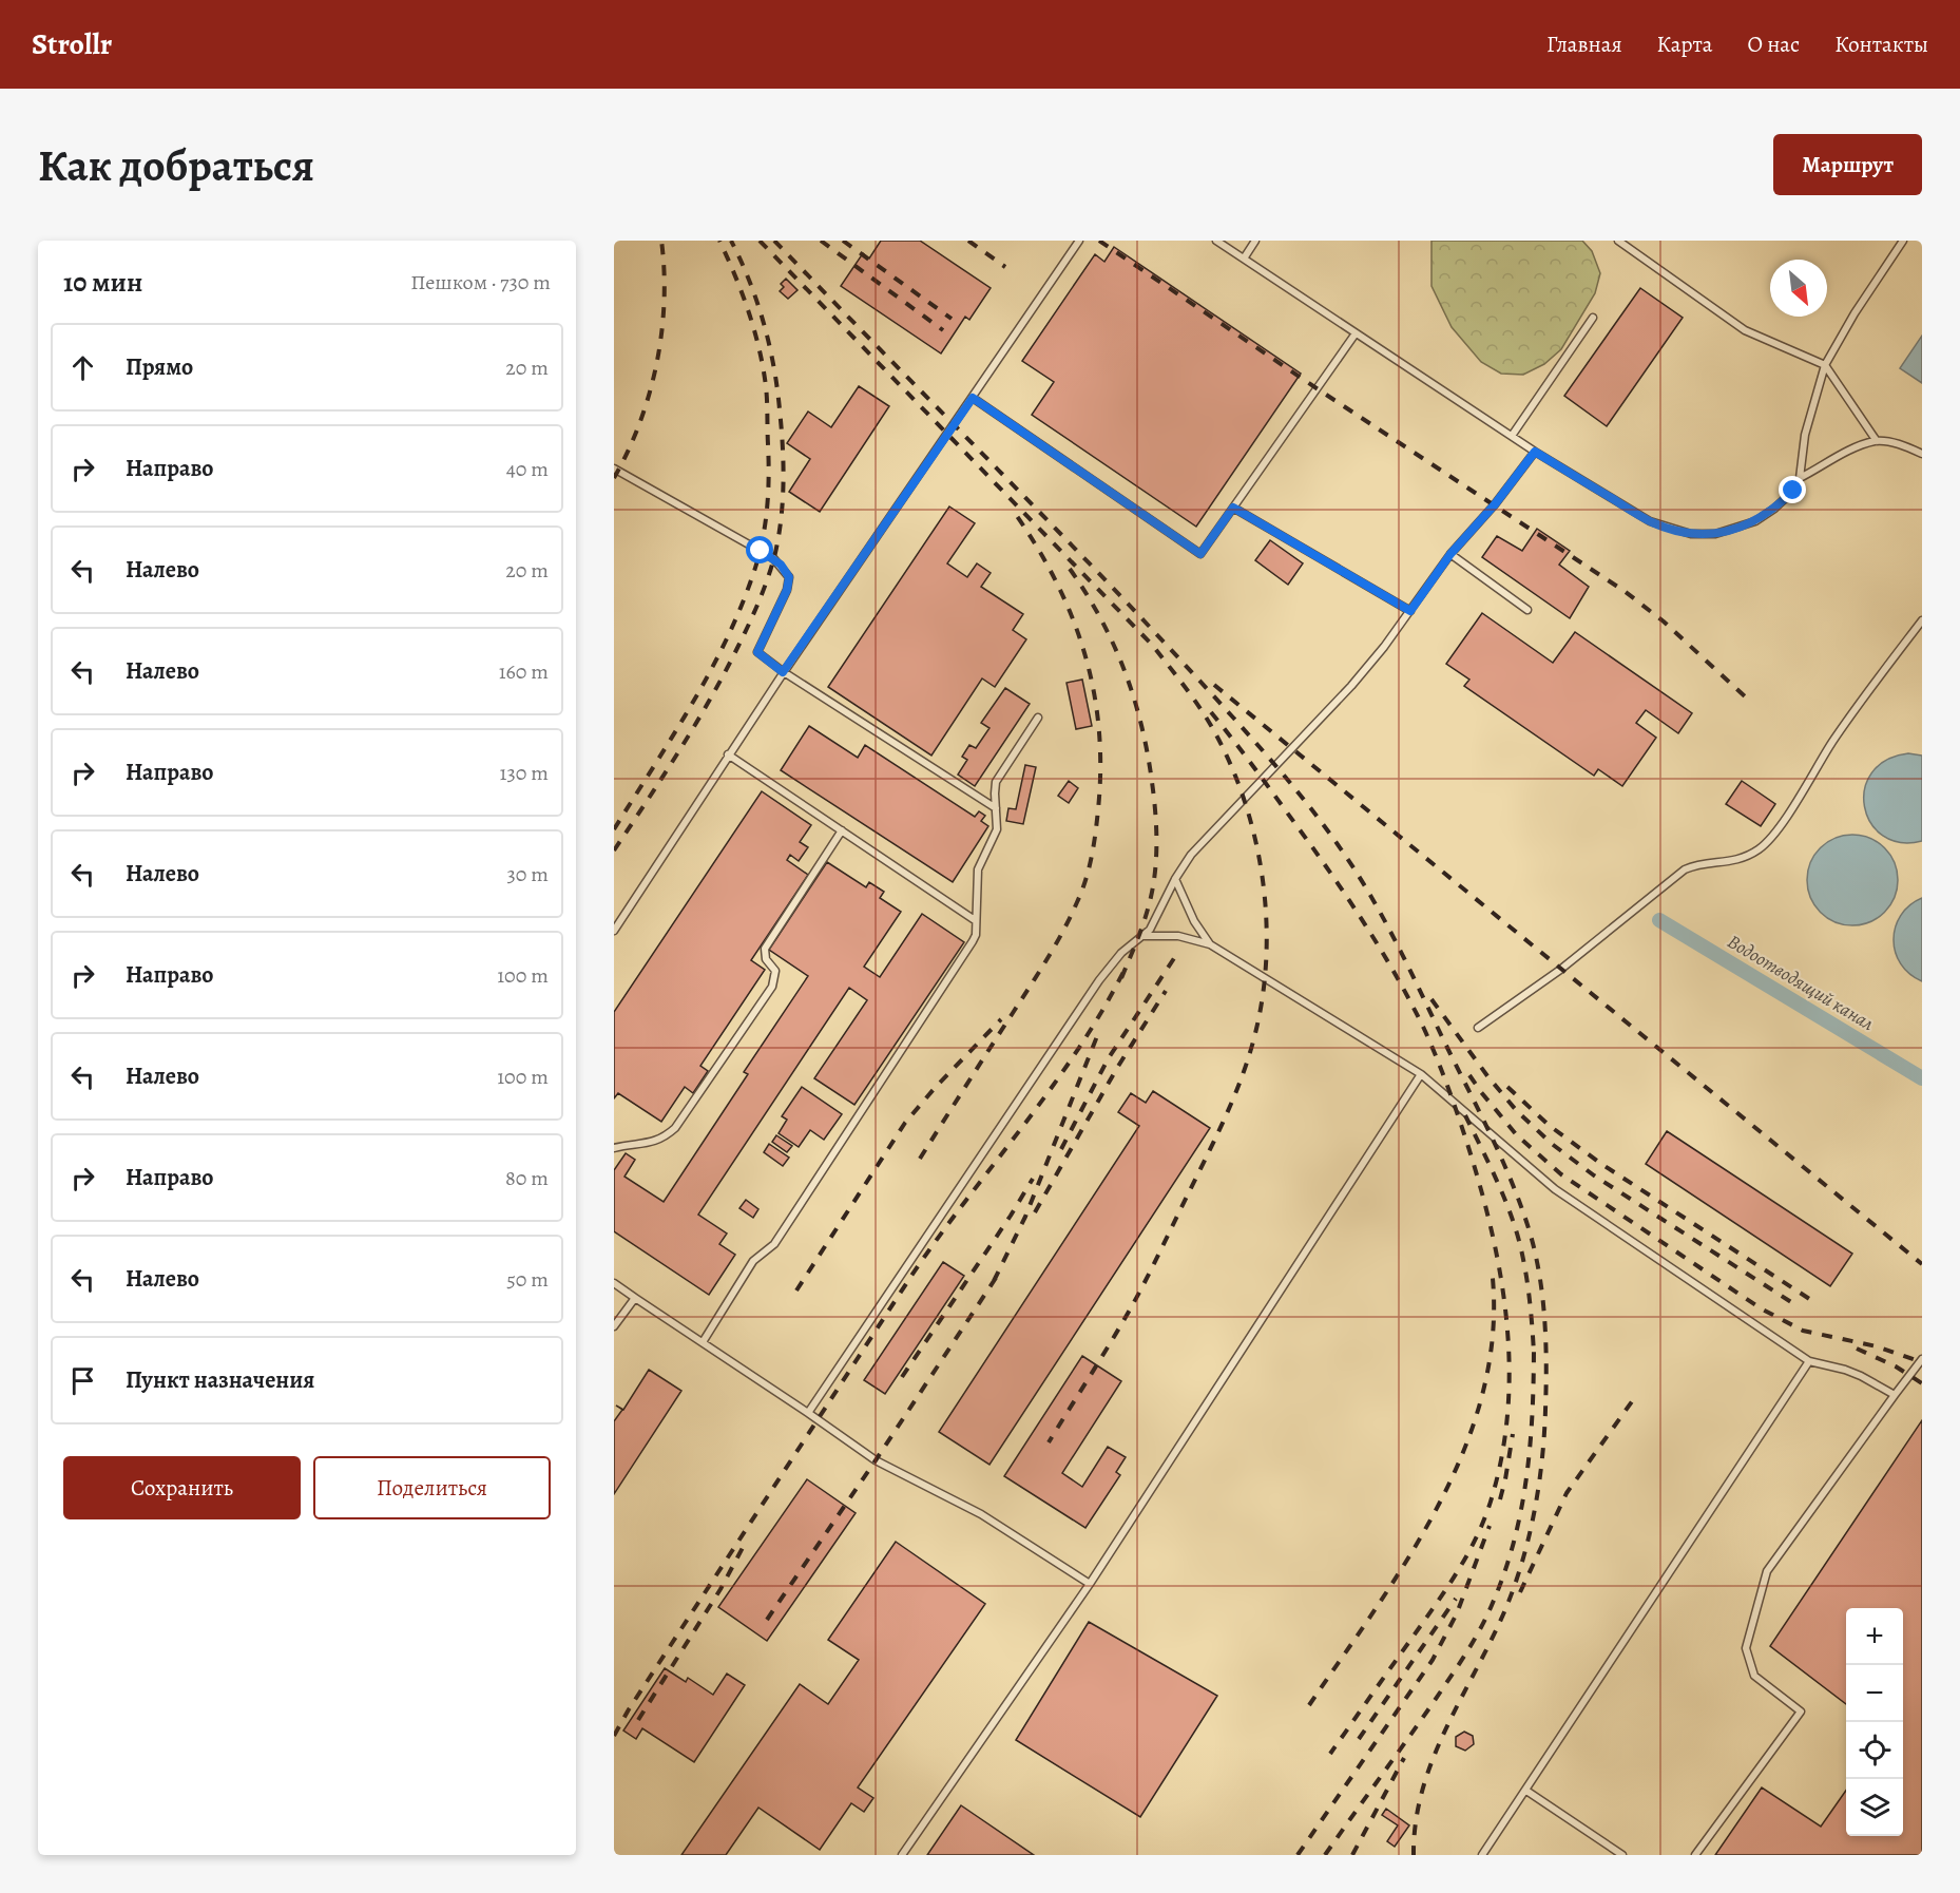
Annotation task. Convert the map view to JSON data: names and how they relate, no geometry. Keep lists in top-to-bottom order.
{
  "water": ["Водоотводящий канал"],
  "north": "bottom right",
  "page": {
    "header": "Strollr",
    "nav": [
      "Главная",
      "Карта",
      "О нас",
      "Контакты"
    ],
    "buttons": [
      "Маршрут",
      ["Сохранить", "Поделиться"]
    ],
    "title": "Как добраться",
    "heading": ["10 мин", "Пешком · 730 m"],
    "list": [
      ["Прямо", "20 m"],
      ["Направо", "40 m"],
      ["Налево", "20 m"],
      ["Налево", "160 m"],
      ["Направо", "130 m"],
      ["Налево", "30 m"],
      ["Направо", "100 m"],
      ["Налево", "100 m"],
      ["Направо", "80 m"],
      ["Налево", "50 m"],
      "Пункт назначения"
    ],
    "map_buttons": ["+", "−"]
  }
}
